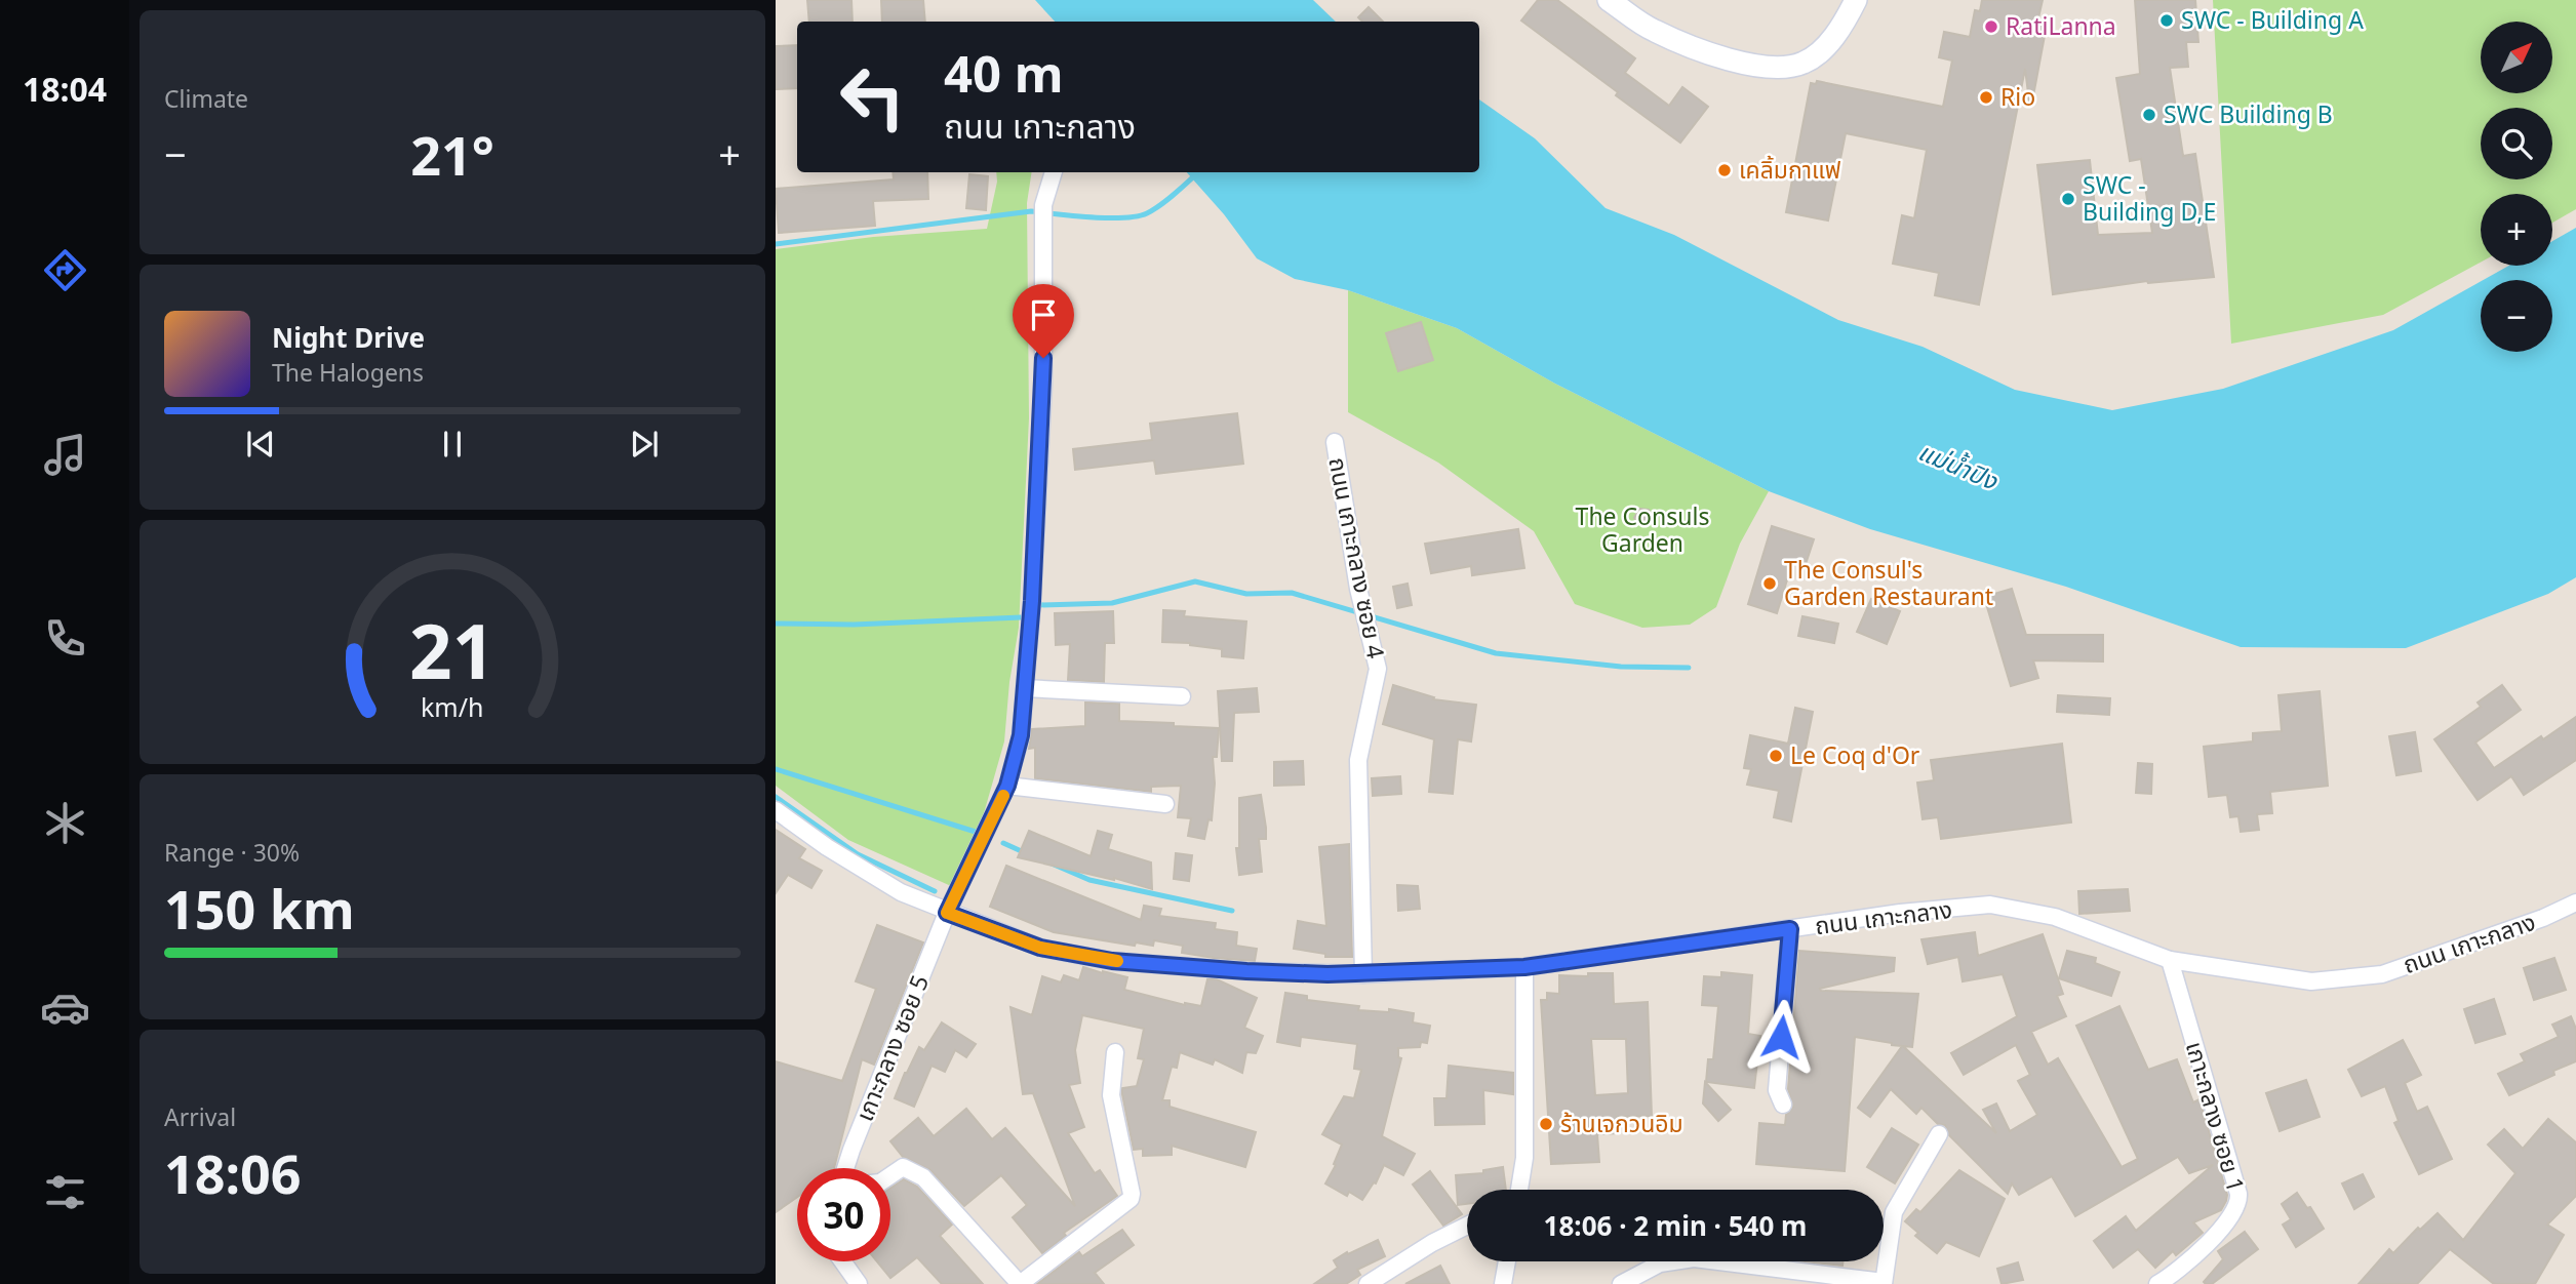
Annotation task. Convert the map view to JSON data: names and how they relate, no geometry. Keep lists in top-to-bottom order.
{
  "streets": {
    "street": [
      "ถนน เกาะกลาง ซอย 4",
      "ถนน เกาะกลาง",
      "เกาะกลาง ซอย 5",
      "เกาะกลาง ซอย 1"
    ]
  },
  "crossings": [
    ["ถนน เกาะกลาง ซอย 4", "ถนน เกาะกลาง"],
    ["ถนน เกาะกลาง", "เกาะกลาง ซอย 5"],
    ["ถนน เกาะกลาง", "เกาะกลาง ซอย 1"]
  ],
  "water": ["แม่น้ำปิง"],
  "parks": ["The Consuls Garden"],
  "places": [
    "SWC - Building A",
    "RatiLanna",
    "Rio",
    "SWC Building B",
    "เคลิ้มกาแฟ",
    "SWC - Building D,E",
    "The Consul's Garden Restaurant",
    "Le Coq d'Or",
    "ร้านเจกวนอิม"
  ],
  "north": "top right",
  "page": {
    "tabs": "18:04",
    "tile": [
      "Climate",
      ["Range · 30%", "150 km"],
      ["Arrival", "18:06"]
    ],
    "map_buttons": ["+", "−"],
    "turn": ["40 m", "ถนน เกาะกลาง"],
    "heat": ["−", "21°", "+"],
    "song": ["Night Drive", "The Halogens"],
    "limit": "30",
    "trip": "18:06 · 2 min · 540 m",
    "gauge": ["21", "km/h"]
  }
}
